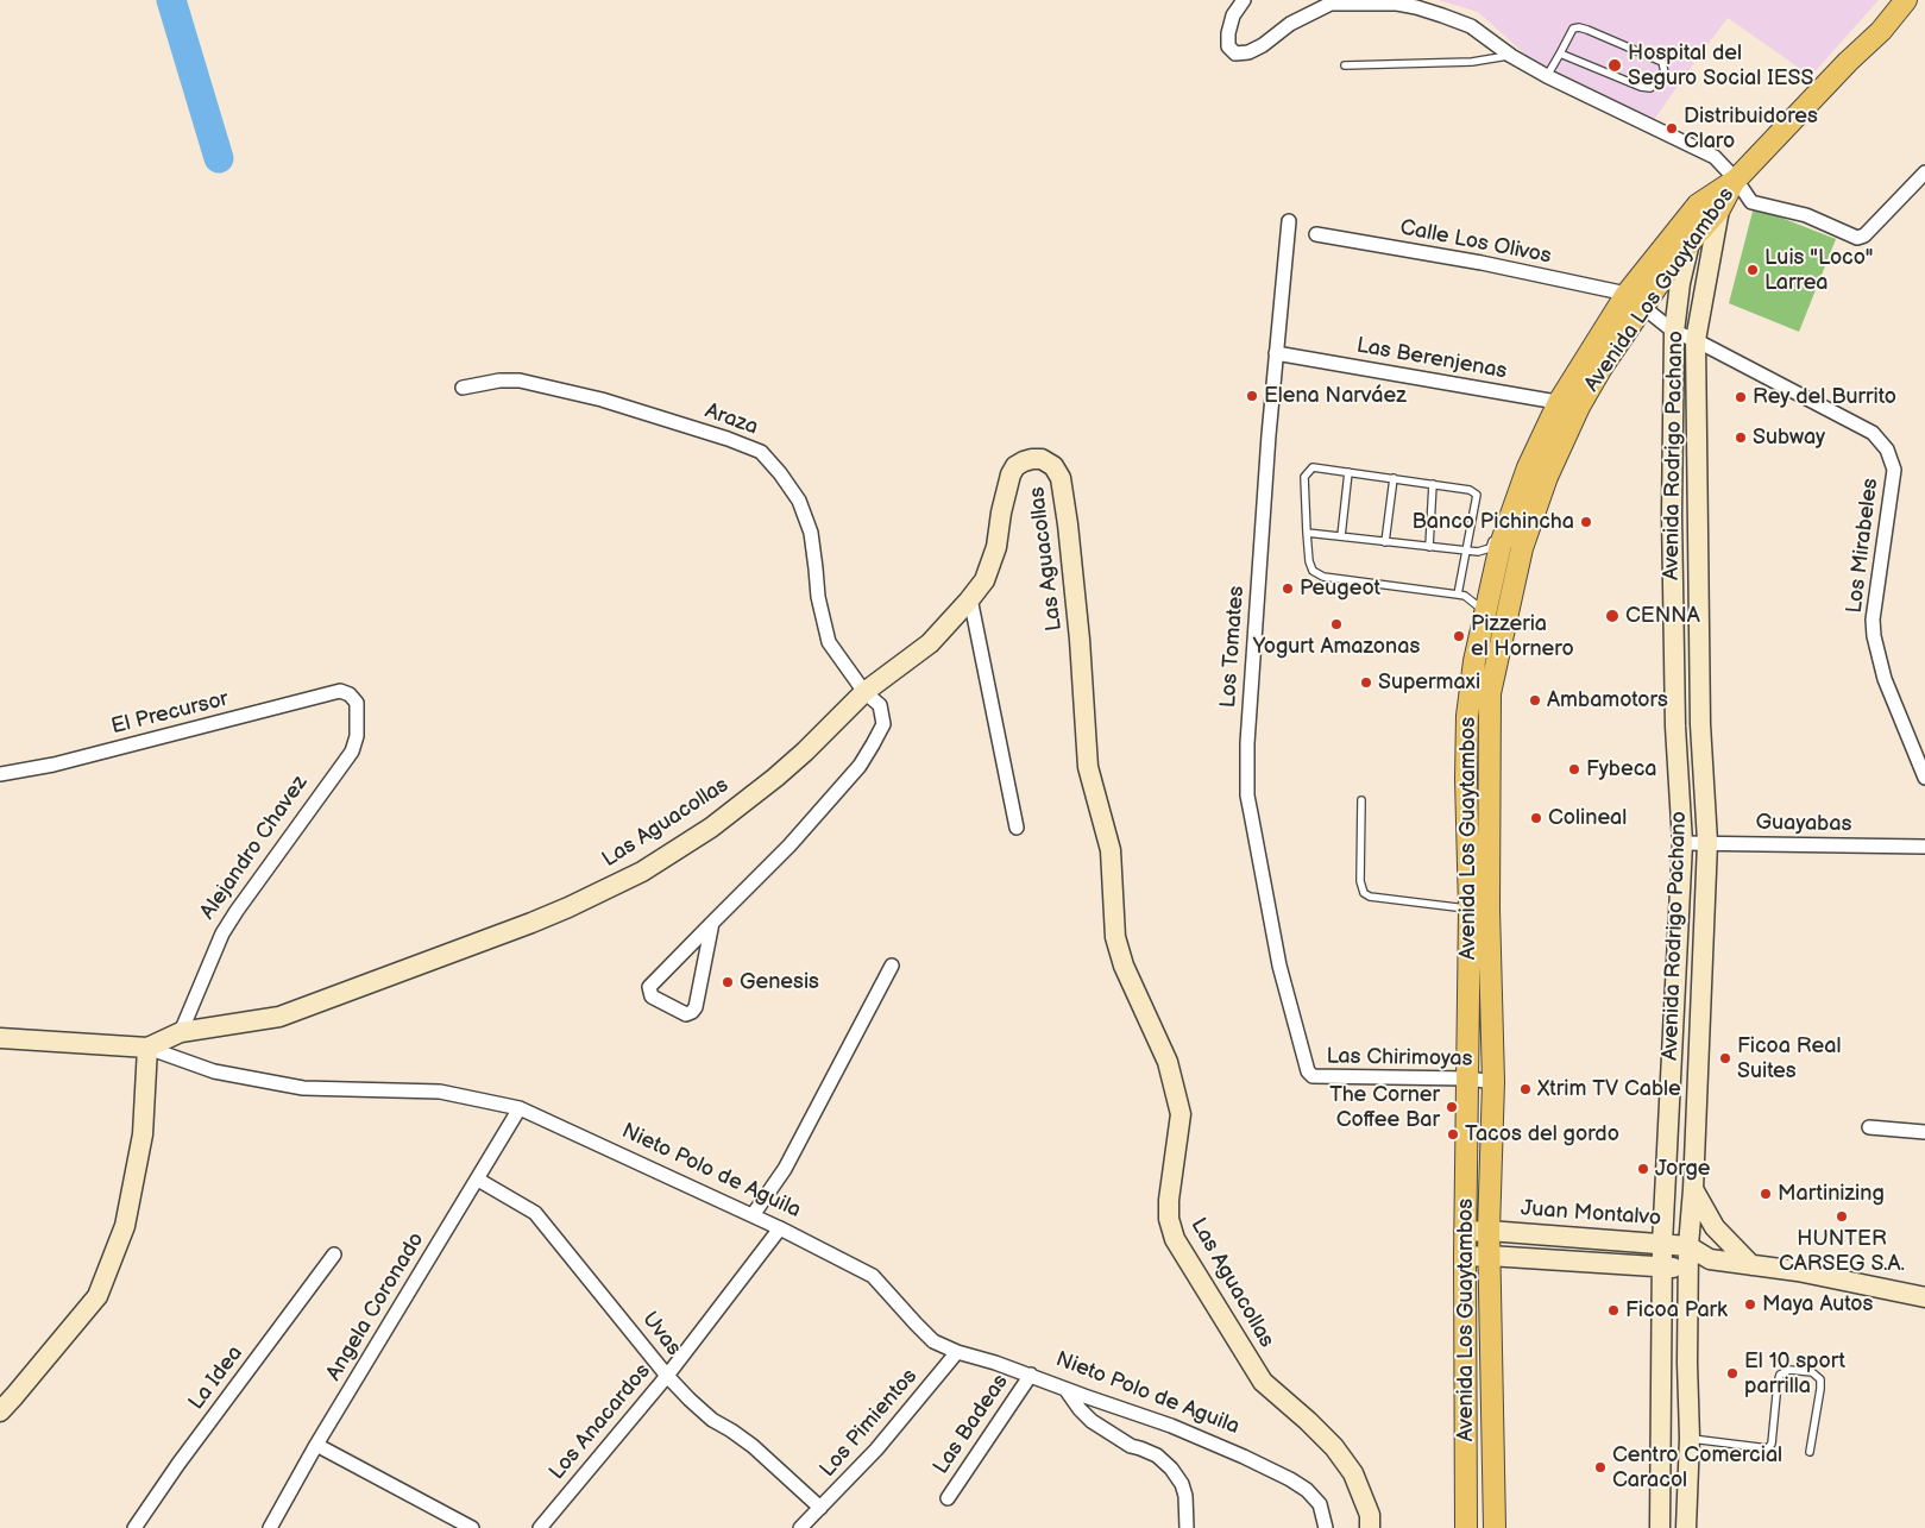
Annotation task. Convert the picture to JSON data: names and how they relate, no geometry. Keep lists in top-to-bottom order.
{
  "streets": {
    "main road": [
      "Avenida Los Guaytambos",
      "Avenida Rodrigo Pachano",
      "Las Aguacollas",
      "Nieto Polo de Aguila",
      "Juan Montalvo"
    ],
    "street": [
      "Calle Los Olivos",
      "Las Berenjenas",
      "Araza",
      "Los Mirabeles",
      "Los Tomates",
      "El Precursor",
      "Guayabas",
      "Alejandro Chavez",
      "Las Chirimoyas",
      "Angela Coronado",
      "Uvas",
      "La Idea",
      "Los Anacardos",
      "Los Pimientos",
      "Las Badeas"
    ]
  },
  "crossings": [
    ["Calle Los Olivos", "Avenida Los Guaytambos"],
    ["Calle Los Olivos", "Los Mirabeles"],
    ["Avenida Los Guaytambos", "Las Berenjenas"],
    ["Avenida Los Guaytambos", "Avenida Rodrigo Pachano"],
    ["Avenida Los Guaytambos", "Los Mirabeles"],
    ["Avenida Los Guaytambos", "Las Chirimoyas"],
    ["Avenida Los Guaytambos", "Juan Montalvo"],
    ["Las Berenjenas", "Los Tomates"],
    ["Araza", "Las Aguacollas"],
    ["Avenida Rodrigo Pachano", "Los Mirabeles"],
    ["Avenida Rodrigo Pachano", "Guayabas"],
    ["Avenida Rodrigo Pachano", "Juan Montalvo"],
    ["Las Aguacollas", "Alejandro Chavez"],
    ["Las Aguacollas", "Nieto Polo de Aguila"],
    ["Los Tomates", "Las Chirimoyas"],
    ["El Precursor", "Alejandro Chavez"],
    ["Nieto Polo de Aguila", "Angela Coronado"],
    ["Nieto Polo de Aguila", "Los Anacardos"],
    ["Nieto Polo de Aguila", "Los Pimientos"],
    ["Nieto Polo de Aguila", "Las Badeas"],
    ["Angela Coronado", "Uvas"],
    ["Uvas", "Los Anacardos"],
    ["Uvas", "Los Pimientos"]
  ],
  "places": [
    "Hospital del Seguro Social IESS",
    "Distribuidores Claro",
    "Luis \"Loco\" Larrea",
    "Elena Narváez",
    "Rey del Burrito",
    "Subway",
    "Banco Pichincha",
    "Peugeot",
    "CENNA",
    "Yogurt Amazonas",
    "Pizzeria el Hornero",
    "Supermaxi",
    "Ambamotors",
    "Fybeca",
    "Colineal",
    "Genesis",
    "Ficoa Real Suites",
    "Xtrim TV Cable",
    "The Corner Coffee Bar",
    "Tacos del gordo",
    "Jorge",
    "Martinizing",
    "HUNTER CARSEG S.A.",
    "Maya Autos",
    "Ficoa Park",
    "El 10 sport parrilla",
    "Centro Comercial Caracol"
  ]
}
